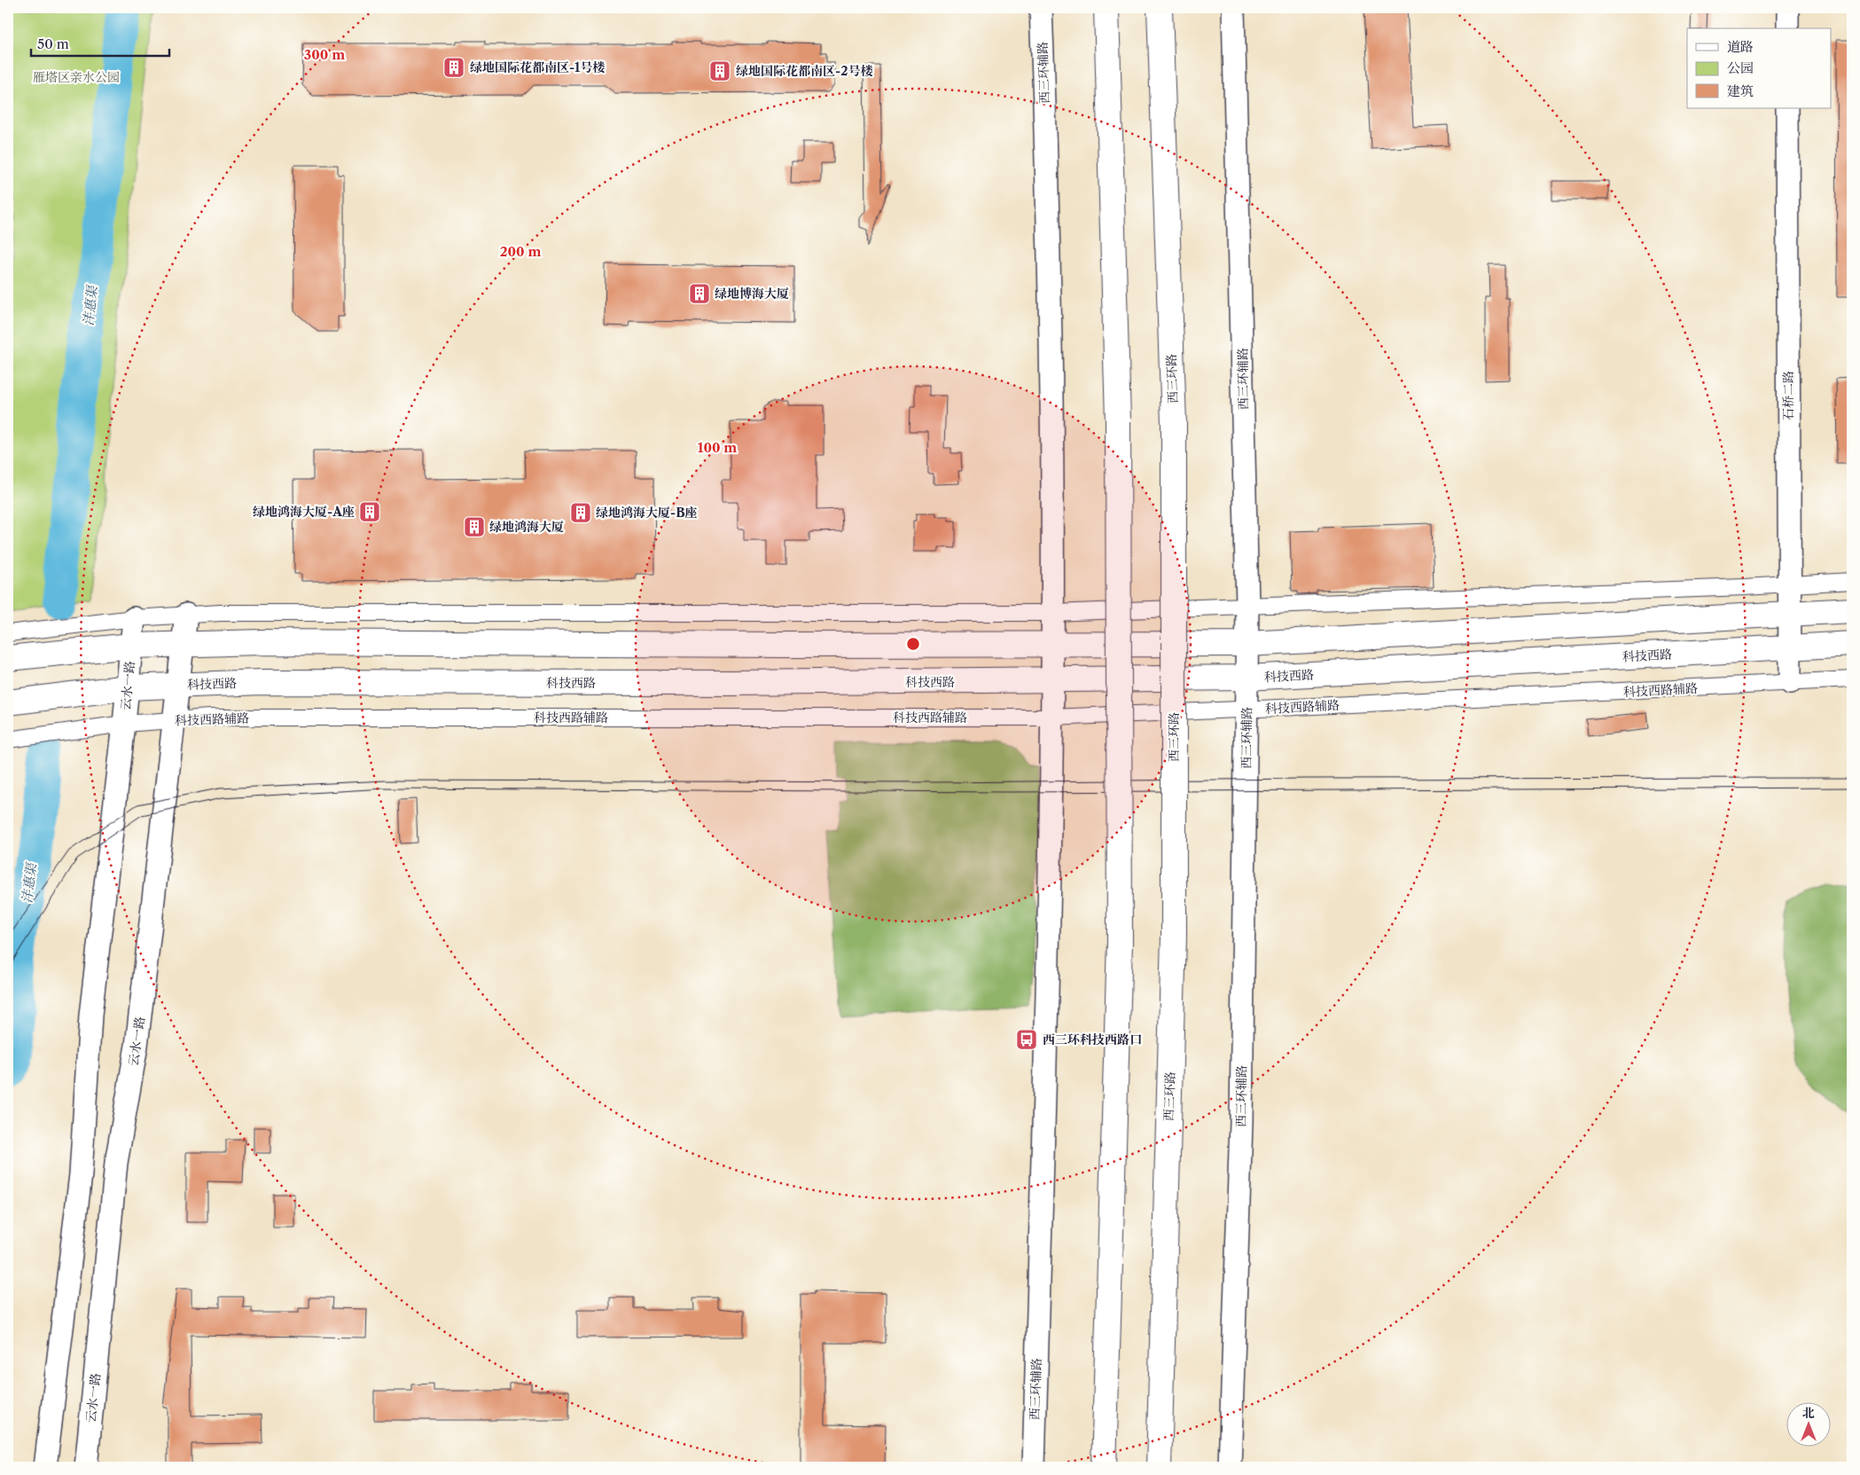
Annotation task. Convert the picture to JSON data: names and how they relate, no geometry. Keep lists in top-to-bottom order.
{
  "streets": {
    "main road": [
      "西三环辅路",
      "西三环路",
      "石桥二路",
      "科技西路",
      "云水一路"
    ],
    "street": ["科技西路辅路"]
  },
  "crossings": [
    ["西三环辅路", "科技西路"],
    ["西三环辅路", "科技西路辅路"],
    ["石桥二路", "科技西路"],
    ["石桥二路", "科技西路辅路"],
    ["科技西路", "云水一路"],
    ["云水一路", "科技西路辅路"]
  ],
  "water": ["沣惠渠"],
  "parks": ["雁塔区亲水公园"],
  "places": {
    "building": [
      "绿地国际花都南区-1号楼",
      "绿地国际花都南区-2号楼",
      "绿地博海大厦",
      "绿地鸿海大厦-A座",
      "绿地鸿海大厦-B座",
      "绿地鸿海大厦"
    ],
    "bus stop": ["西三环科技西路口"]
  },
  "legend": ["道路", "公园", "建筑"],
  "scale_bar": "50 m",
  "north": "top",
  "rings": ["300 m", "200 m", "100 m"]
}
